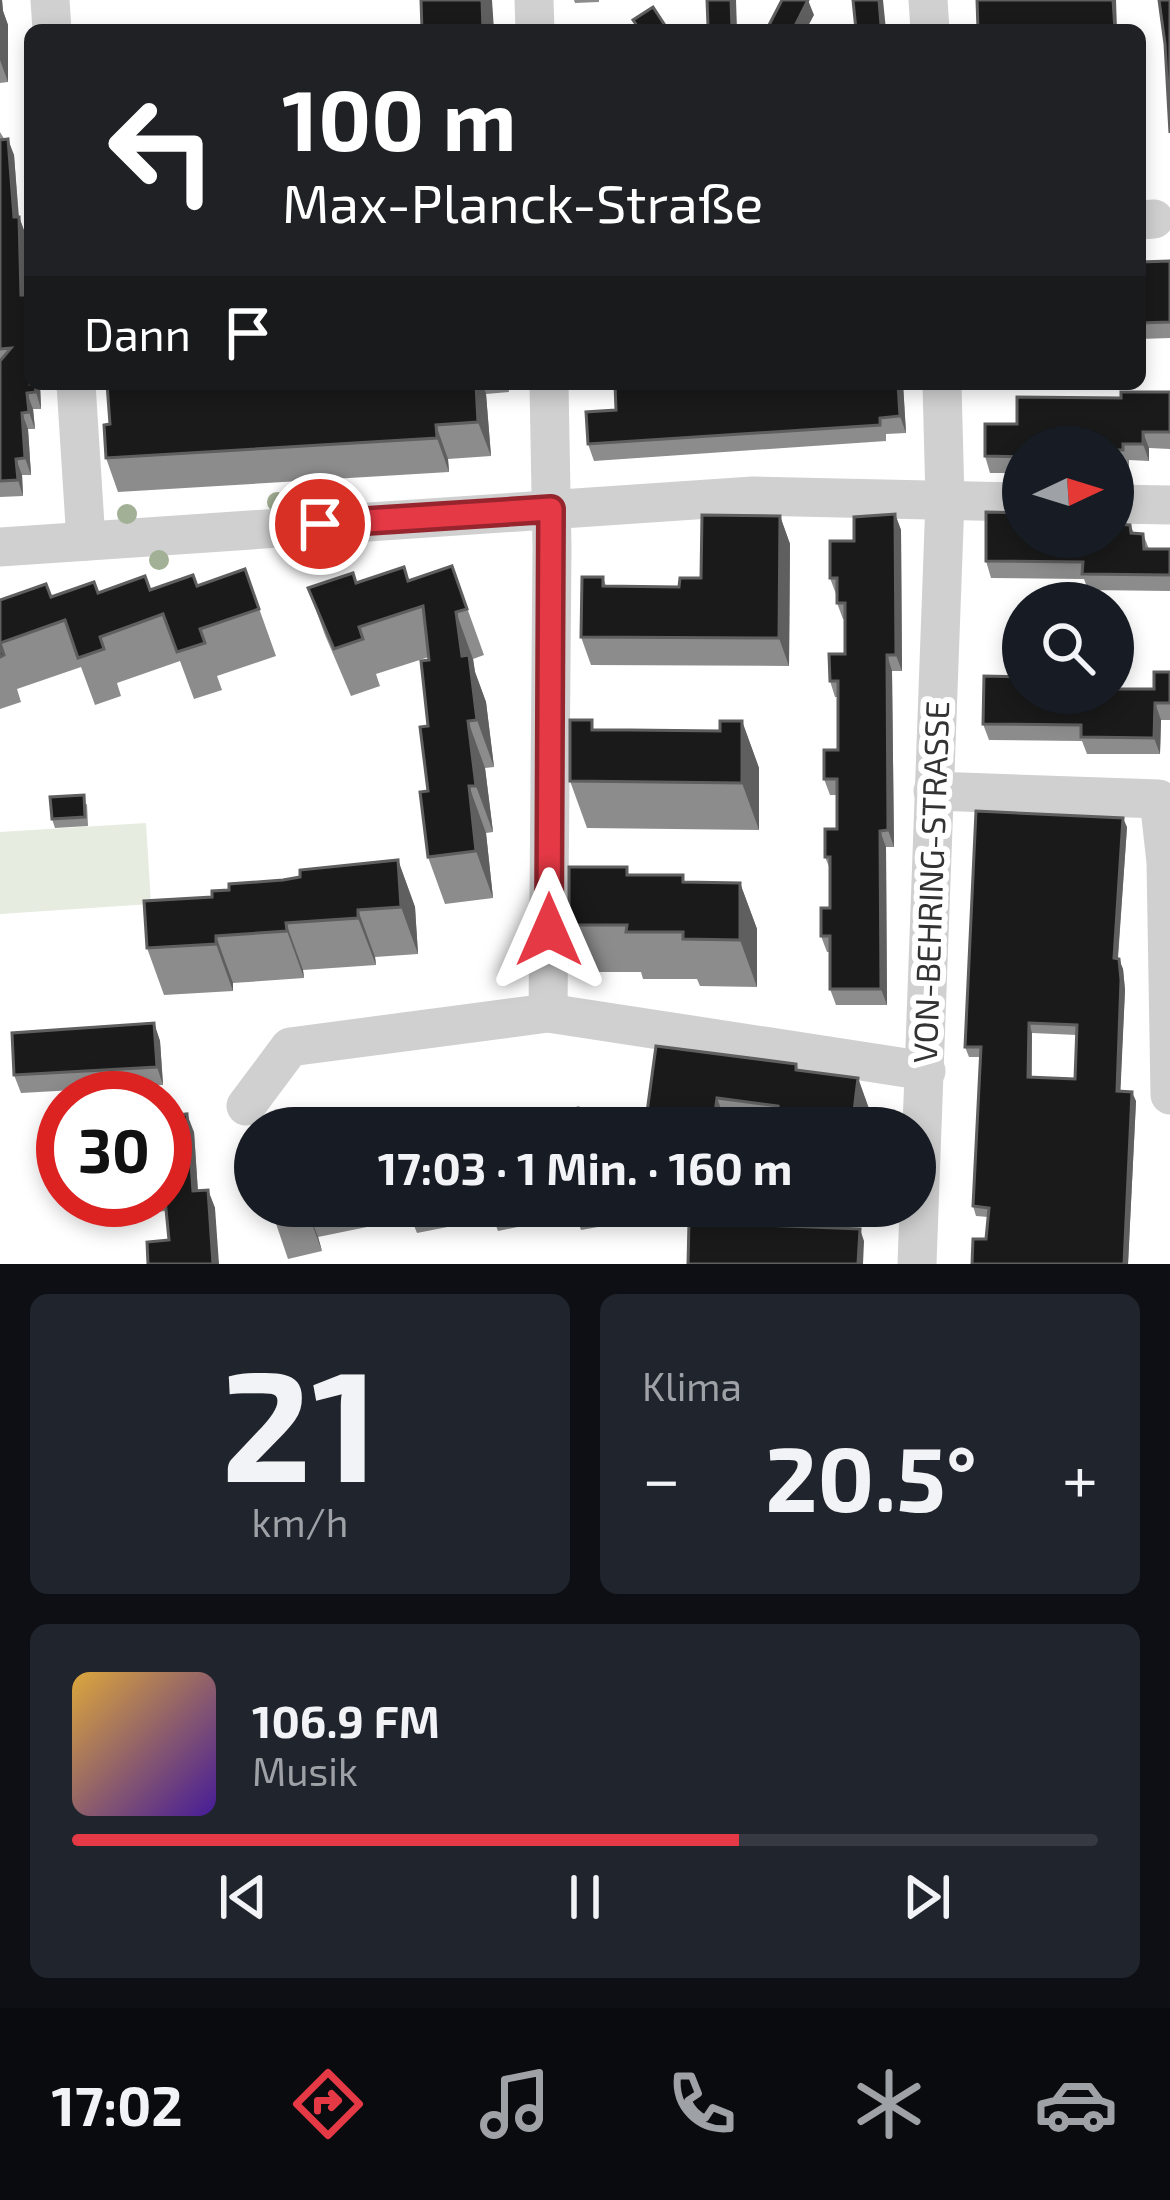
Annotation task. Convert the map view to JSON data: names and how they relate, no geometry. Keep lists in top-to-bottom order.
{
  "streets": {
    "street": ["VON-BEHRING-STRASSE"]
  },
  "north": "right",
  "page": {
    "turn": ["100 m", "Max-Planck-Straße"],
    "then": "Dann",
    "limit": "30",
    "trip": "17:03 · 1 Min. · 160 m",
    "tile": [
      ["21", "km/h"],
      "Klima"
    ],
    "heat": ["−", "20.5°", "+"],
    "song": ["106.9 FM", "Musik"],
    "tabs": "17:02"
  }
}
